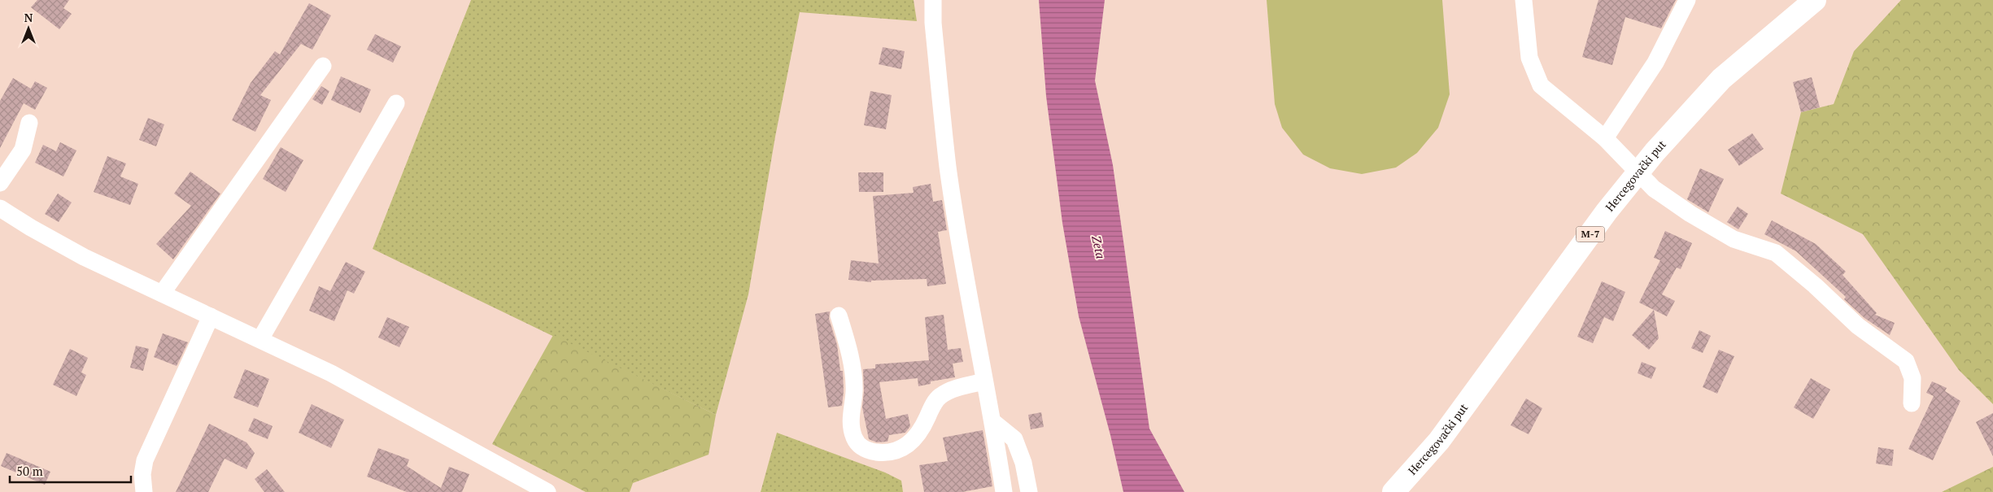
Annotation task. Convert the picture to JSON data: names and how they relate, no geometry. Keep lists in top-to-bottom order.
{
  "streets": {
    "main road": ["Hercegovački put", "M-7"]
  },
  "water": ["Zeta"],
  "scale_bar": "50 m",
  "north": "top"
}
